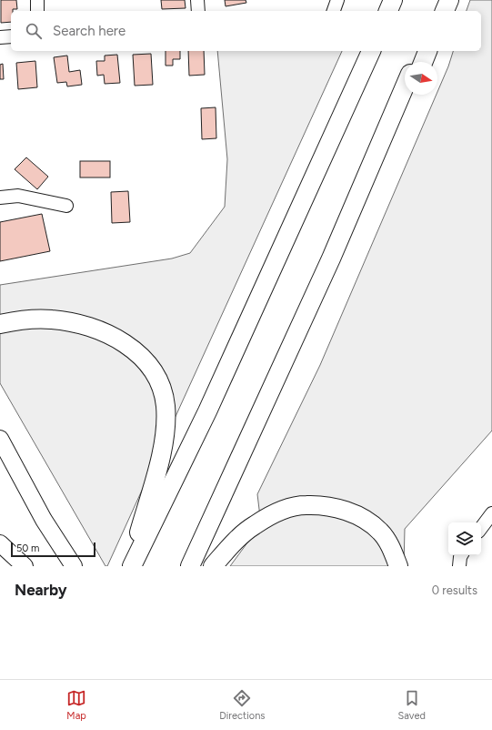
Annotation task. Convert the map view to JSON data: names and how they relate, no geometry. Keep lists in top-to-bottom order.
{
  "scale_bar": "50 m",
  "north": "right",
  "page": {
    "search": "Search here",
    "scale": "50 m",
    "heading": ["Nearby", "0 results"],
    "nav": ["Map", "Directions", "Saved"]
  }
}
